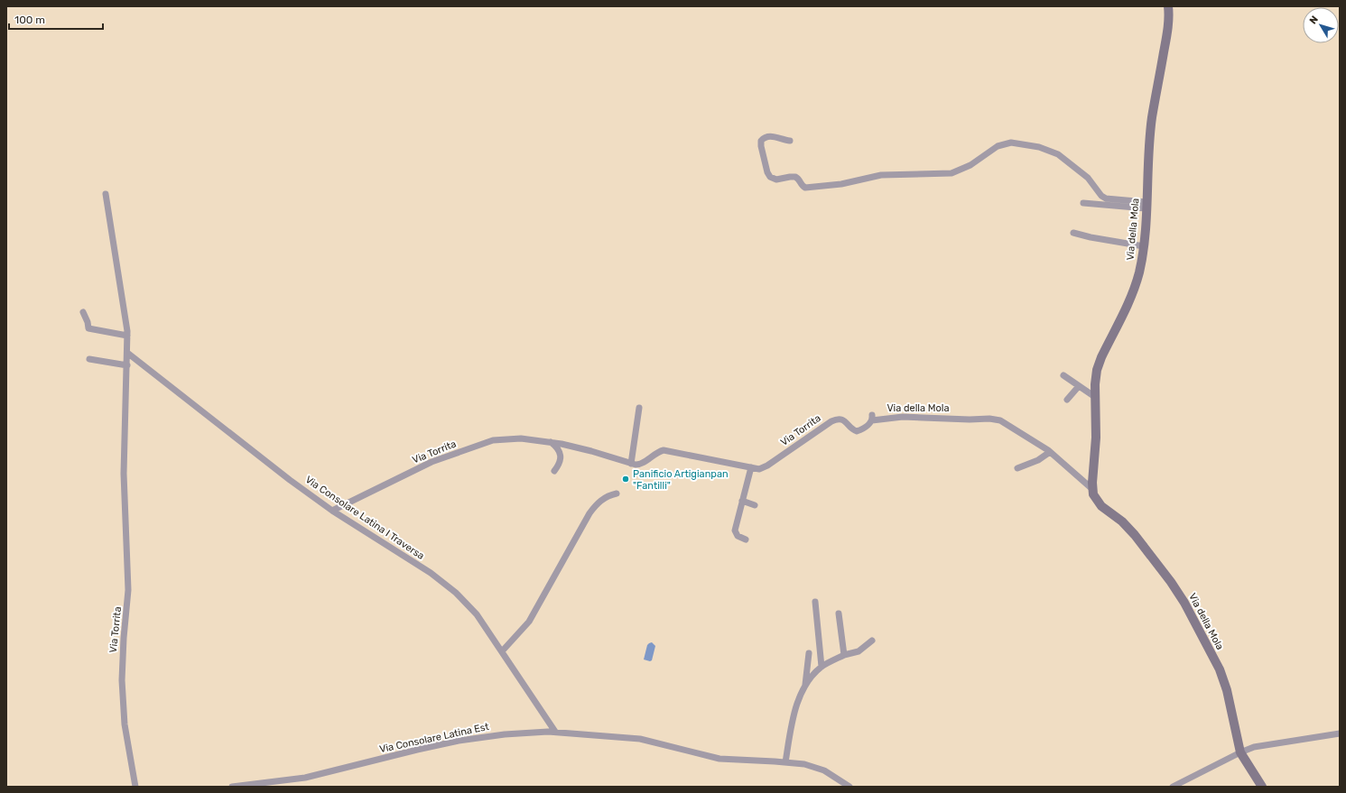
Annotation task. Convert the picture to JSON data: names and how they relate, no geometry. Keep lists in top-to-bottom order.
{
  "streets": {
    "street": [
      "Via della Mola",
      "Via Torrita",
      "Via Consolare Latina I Traversa",
      "Via Consolare Latina Est"
    ]
  },
  "crossings": [
    ["Via della Mola", "Via Torrita"],
    ["Via Torrita", "Via Consolare Latina I Traversa"],
    ["Via Consolare Latina I Traversa", "Via Consolare Latina Est"]
  ],
  "places": ["Panificio Artigianpan \"Fantilli\""],
  "scale_bar": "100 m",
  "north": "top left"
}
